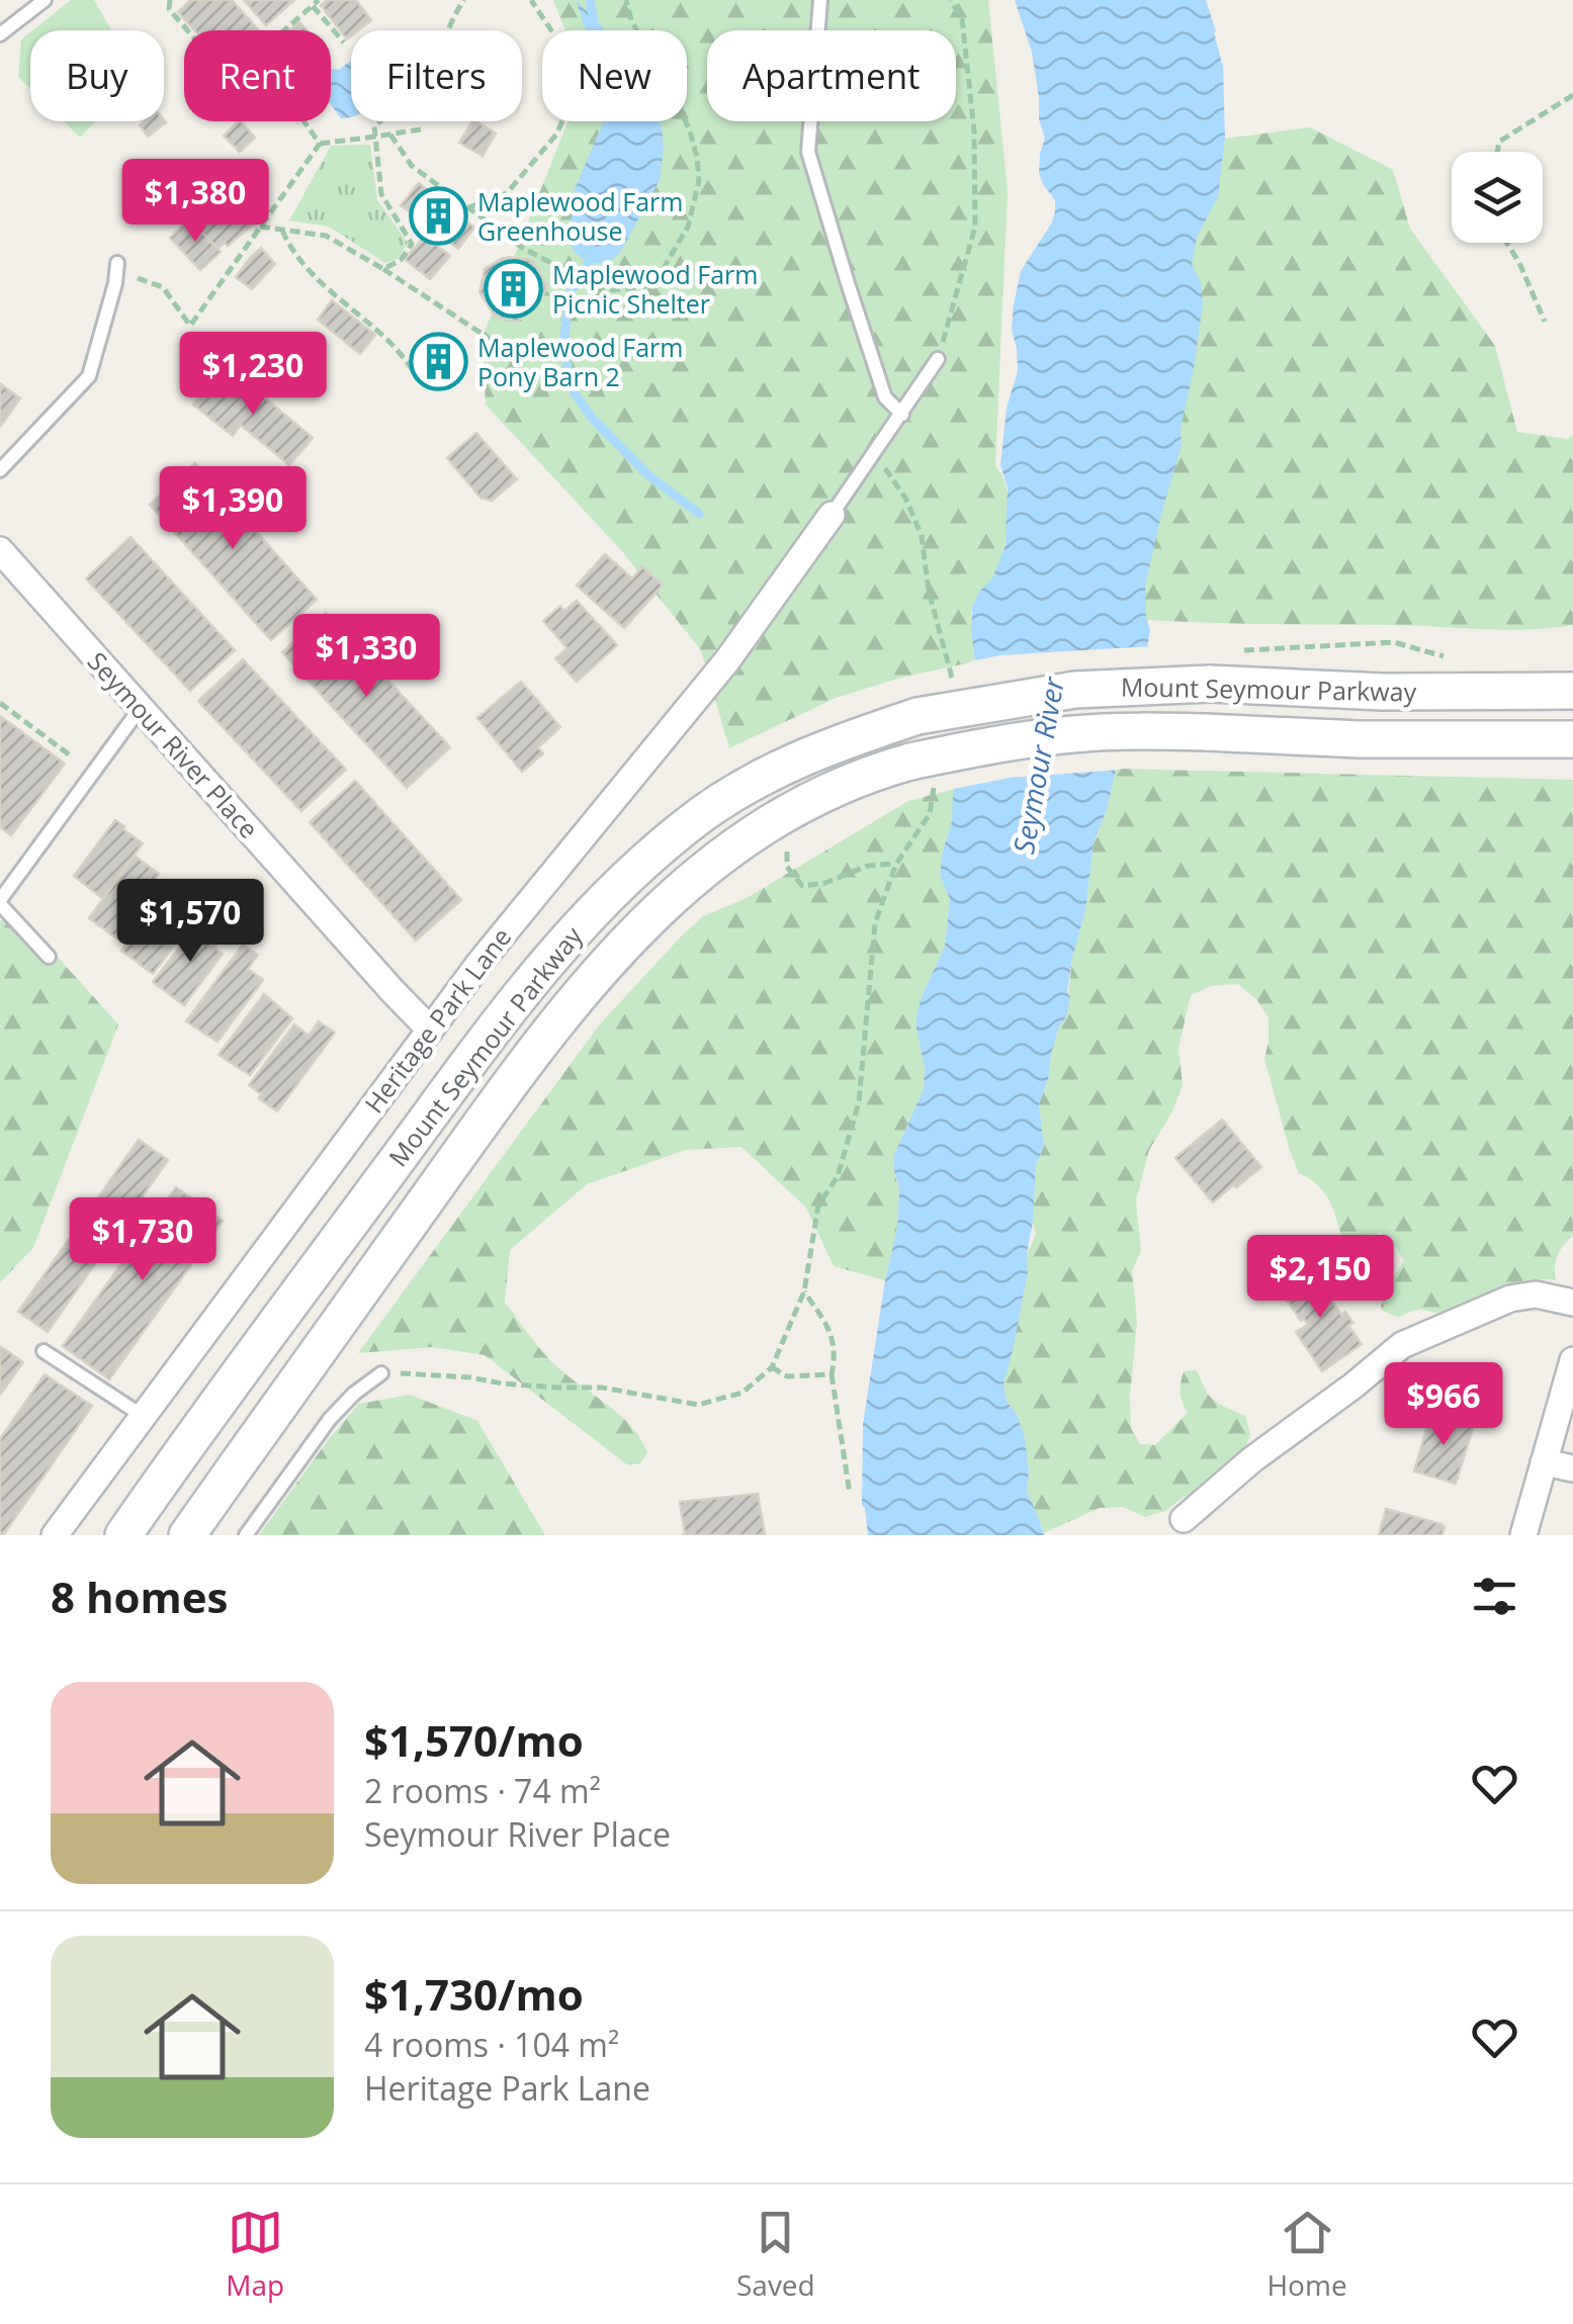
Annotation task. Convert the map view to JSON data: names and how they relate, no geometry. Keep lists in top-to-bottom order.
{
  "streets": {
    "main road": ["Mount Seymour Parkway"],
    "street": ["Seymour River Place", "Heritage Park Lane"]
  },
  "crossings": [
    ["Seymour River Place", "Heritage Park Lane"]
  ],
  "water": ["Seymour River"],
  "places": {
    "building": ["Maplewood Farm Greenhouse", "Maplewood Farm Picnic Shelter", "Maplewood Farm Pony Barn 2"]
  },
  "page": {
    "chip": [
      "Buy",
      "Rent",
      "Filters",
      "New",
      "Apartment"
    ],
    "price": [
      "$1,380",
      "$1,230",
      "$1,390",
      "$1,330",
      "$1,570",
      "$1,730",
      "$2,150",
      "$966"
    ],
    "heading": "8 homes",
    "list": [
      {
        "name": "$1,570/mo",
        "note": "2 rooms · 74 m² · Seymour River Place"
      },
      {
        "name": "$1,730/mo",
        "note": "4 rooms · 104 m² · Heritage Park Lane"
      }
    ],
    "tabs": ["Map", "Saved", "Home"]
  }
}
